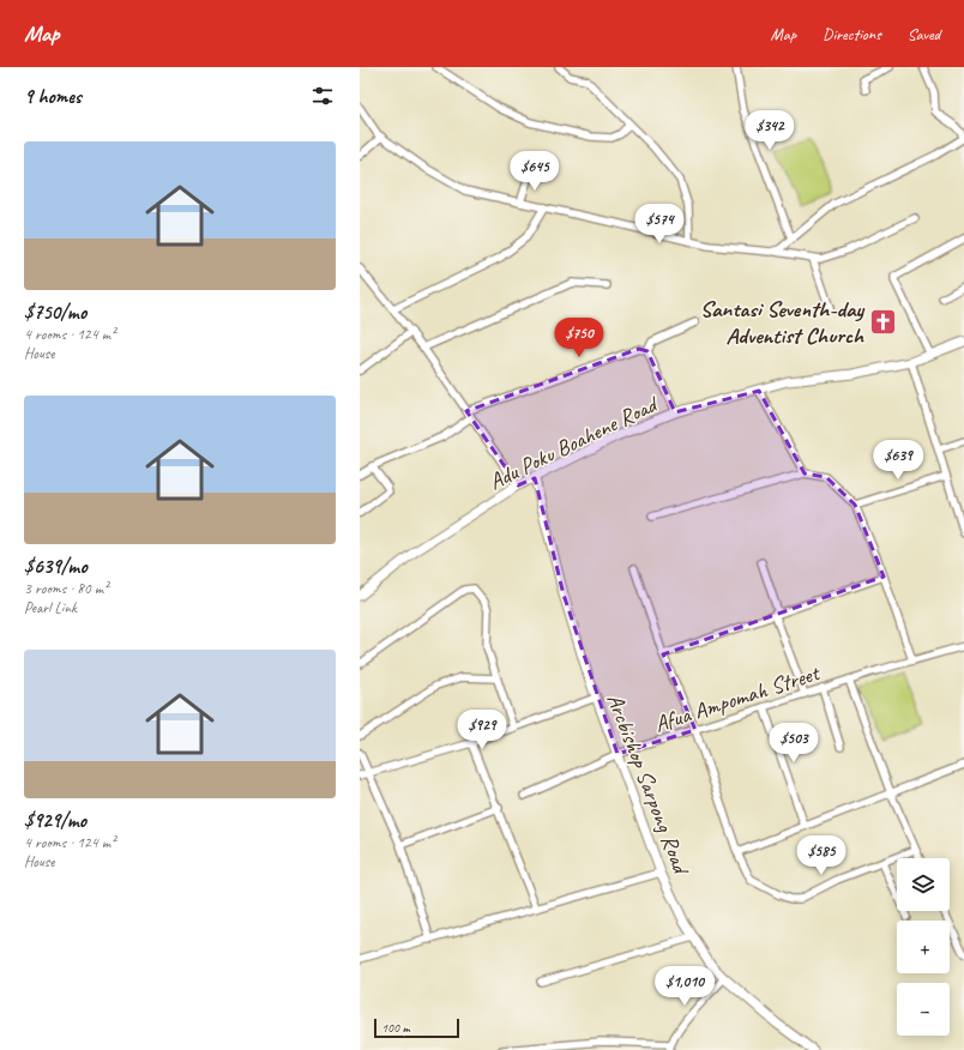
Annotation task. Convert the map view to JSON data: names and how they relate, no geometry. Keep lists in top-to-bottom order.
{
  "streets": {
    "street": ["Adu Poku Boahene Road", "Afua Ampomah Street", "Arcbishop Sarpong Road"]
  },
  "crossings": [
    ["Adu Poku Boahene Road", "Arcbishop Sarpong Road"],
    ["Afua Ampomah Street", "Arcbishop Sarpong Road"]
  ],
  "places": {
    "church": ["Santasi Seventh-day Adventist Church"]
  },
  "scale_bar": "100 m",
  "page": {
    "header": "Map",
    "nav": ["Map", "Directions", "Saved"],
    "heading": "9 homes",
    "price": [
      "$342",
      "$645",
      "$574",
      "$750",
      "$639",
      "$929",
      "$503",
      "$585",
      "$1,010"
    ],
    "list": [
      {
        "name": "$750/mo",
        "note": "4 rooms · 124 m² · House"
      },
      {
        "name": "$639/mo",
        "note": "3 rooms · 80 m² · Pearl Link"
      },
      {
        "name": "$929/mo",
        "note": "4 rooms · 124 m² · House"
      }
    ],
    "map_buttons": ["+", "−"],
    "scale": "100 m"
  }
}
